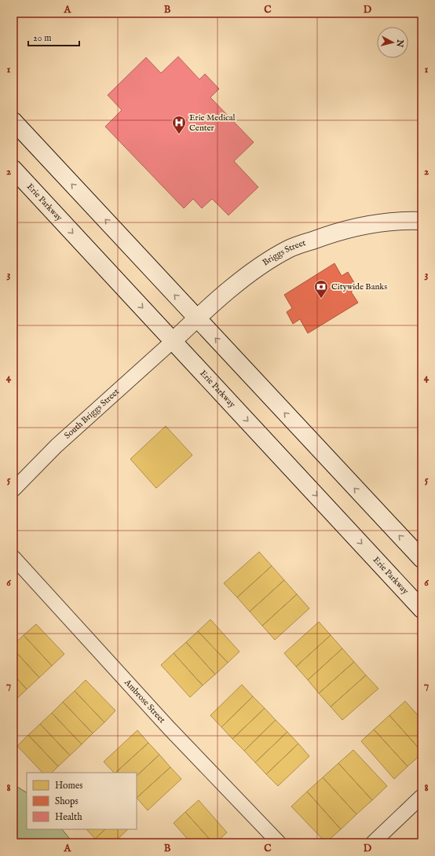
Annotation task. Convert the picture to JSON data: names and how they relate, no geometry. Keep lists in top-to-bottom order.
{
  "streets": {
    "main road": ["Erie Parkway", "Briggs Street"],
    "street": ["South Briggs Street", "Ambrose Street"]
  },
  "crossings": [
    ["Erie Parkway", "Briggs Street"],
    ["Erie Parkway", "South Briggs Street"],
    ["Briggs Street", "South Briggs Street"]
  ],
  "places": {
    "hospital": ["Erie Medical Center"],
    "bank": ["Citywide Banks"]
  },
  "legend": ["Homes", "Shops", "Health"],
  "scale_bar": "20 m",
  "north": "right",
  "grid": {
    "columns": [
      "A",
      "B",
      "C",
      "D"
    ],
    "rows": [
      "1",
      "2",
      "3",
      "4",
      "5",
      "6",
      "7",
      "8"
    ]
  }
}
